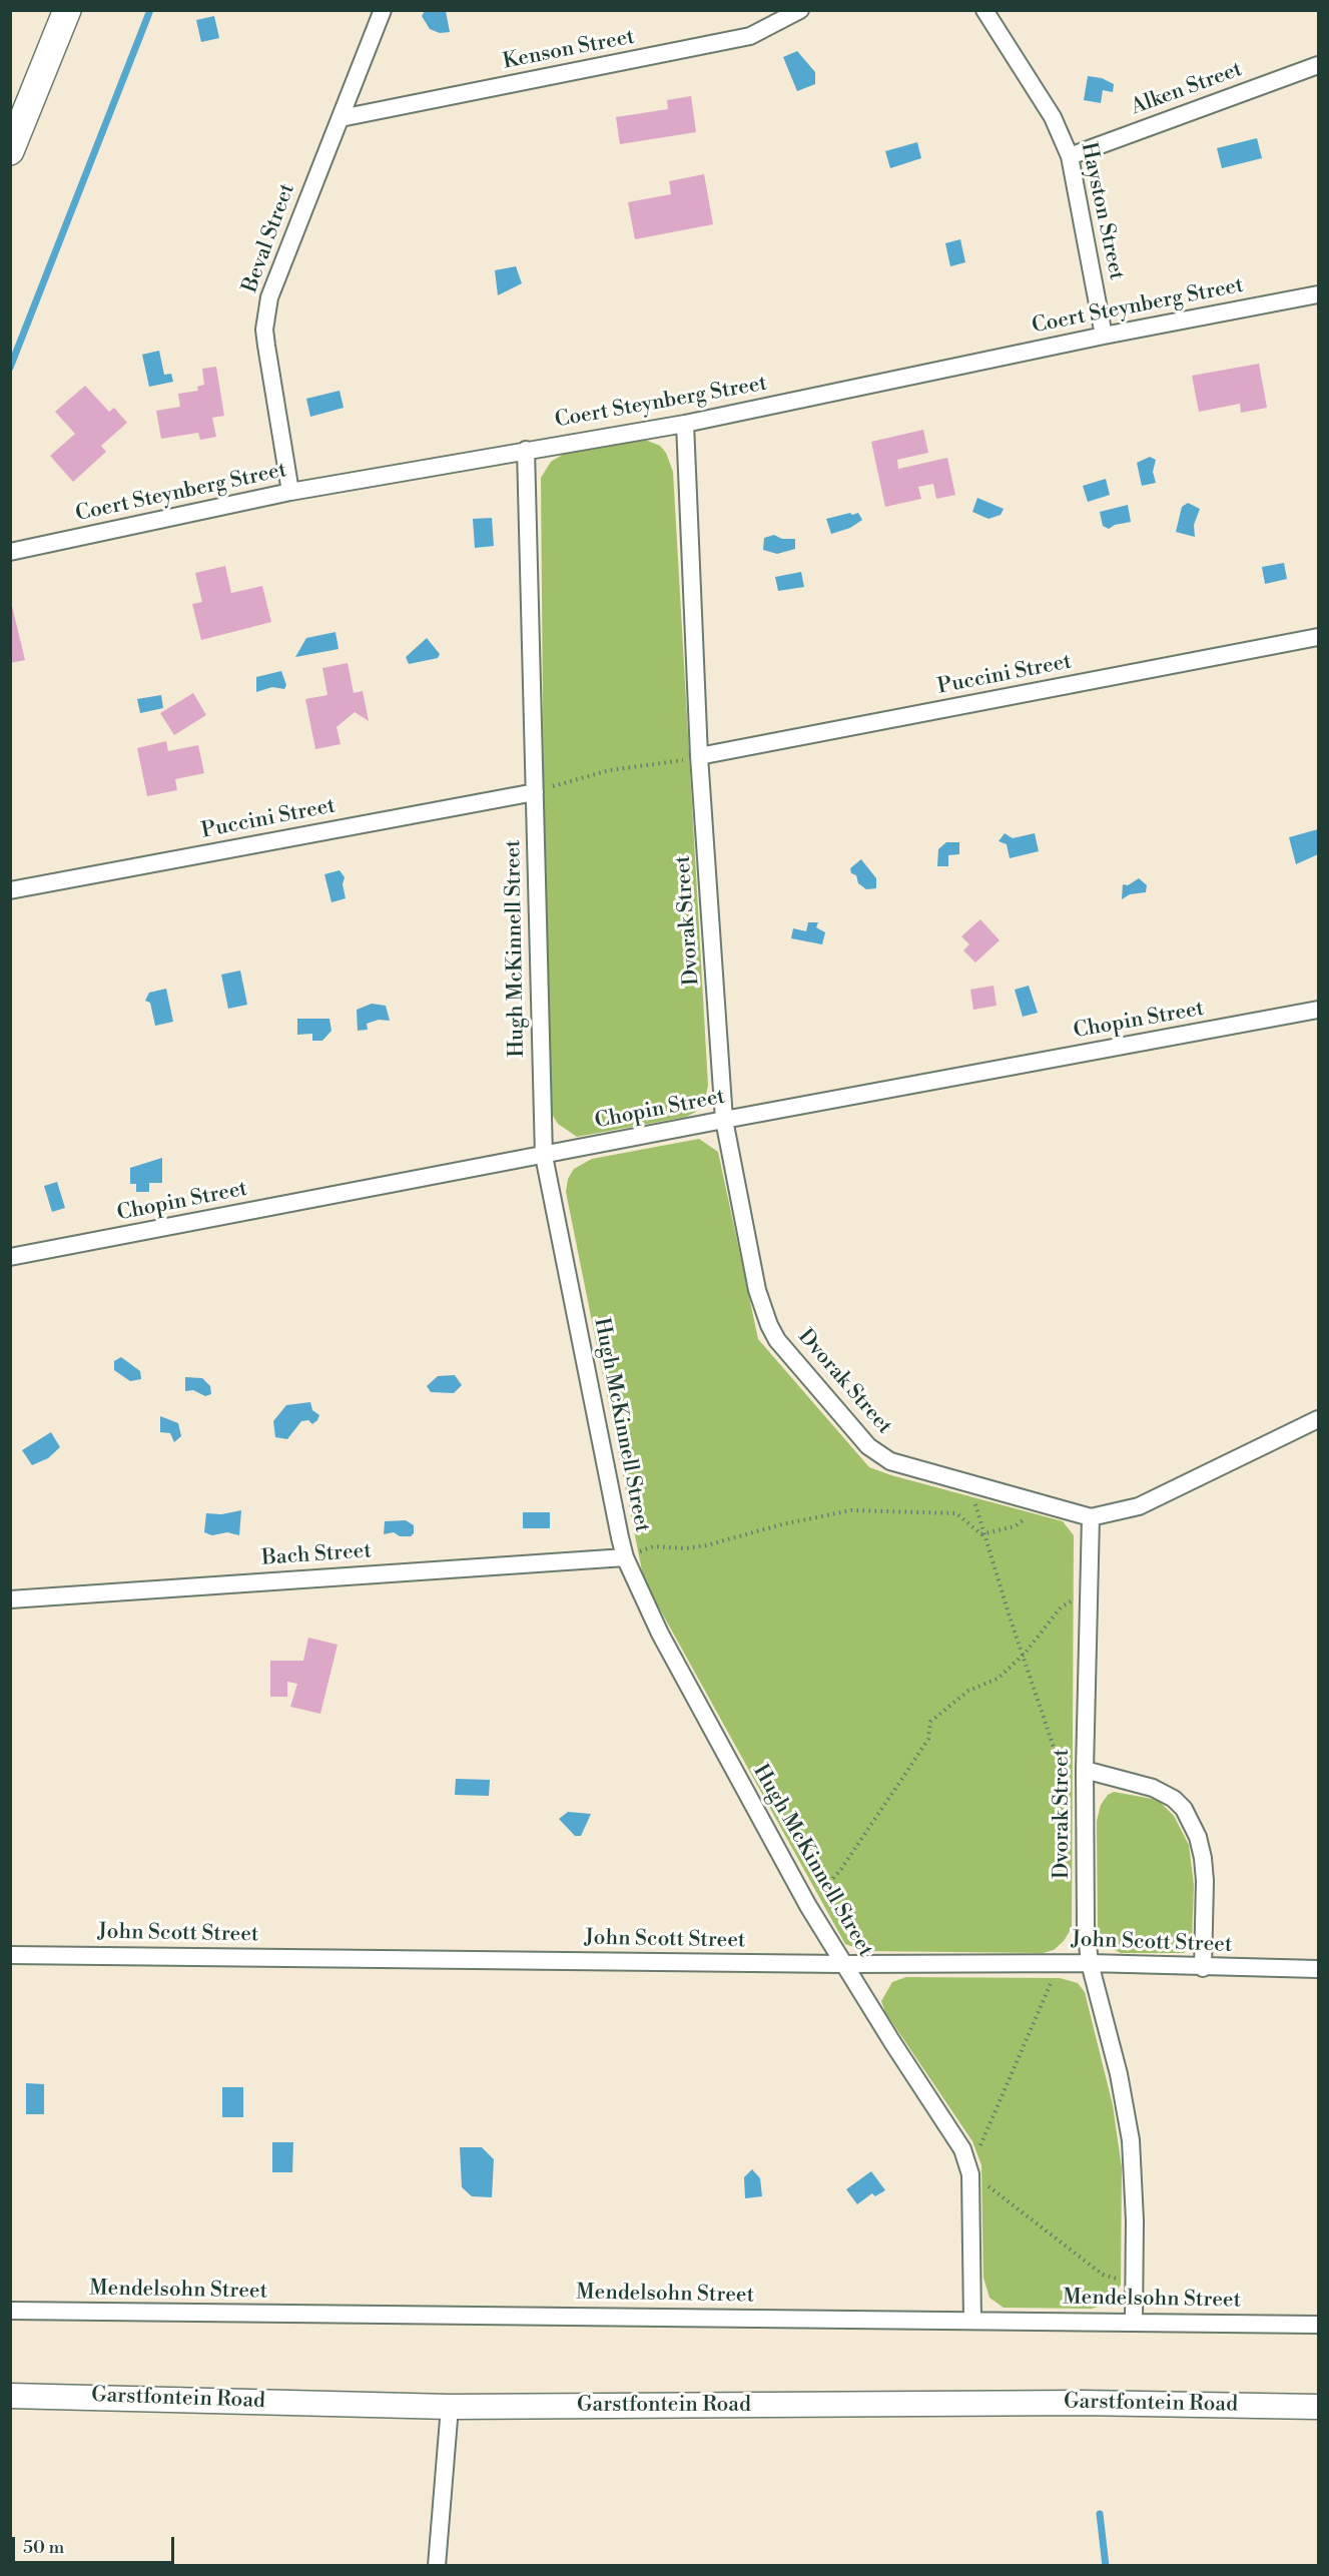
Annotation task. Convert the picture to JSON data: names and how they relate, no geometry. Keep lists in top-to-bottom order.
{
  "streets": {
    "main road": ["Garstfontein Road"],
    "street": [
      "Kenson Street",
      "Alken Street",
      "Hayston Street",
      "Beval Street",
      "Coert Steynberg Street",
      "Puccini Street",
      "Dvorak Street",
      "Hugh McKinnell Street",
      "Chopin Street",
      "Bach Street",
      "John Scott Street",
      "Mendelsohn Street"
    ]
  },
  "crossings": [
    ["Kenson Street", "Beval Street"],
    ["Alken Street", "Hayston Street"],
    ["Hayston Street", "Coert Steynberg Street"],
    ["Beval Street", "Coert Steynberg Street"],
    ["Coert Steynberg Street", "Dvorak Street"],
    ["Coert Steynberg Street", "Hugh McKinnell Street"],
    ["Puccini Street", "Dvorak Street"],
    ["Puccini Street", "Hugh McKinnell Street"],
    ["Dvorak Street", "Chopin Street"],
    ["Dvorak Street", "John Scott Street"],
    ["Dvorak Street", "Mendelsohn Street"],
    ["Hugh McKinnell Street", "Chopin Street"],
    ["Hugh McKinnell Street", "Bach Street"],
    ["Hugh McKinnell Street", "John Scott Street"]
  ],
  "scale_bar": "50 m"
}
